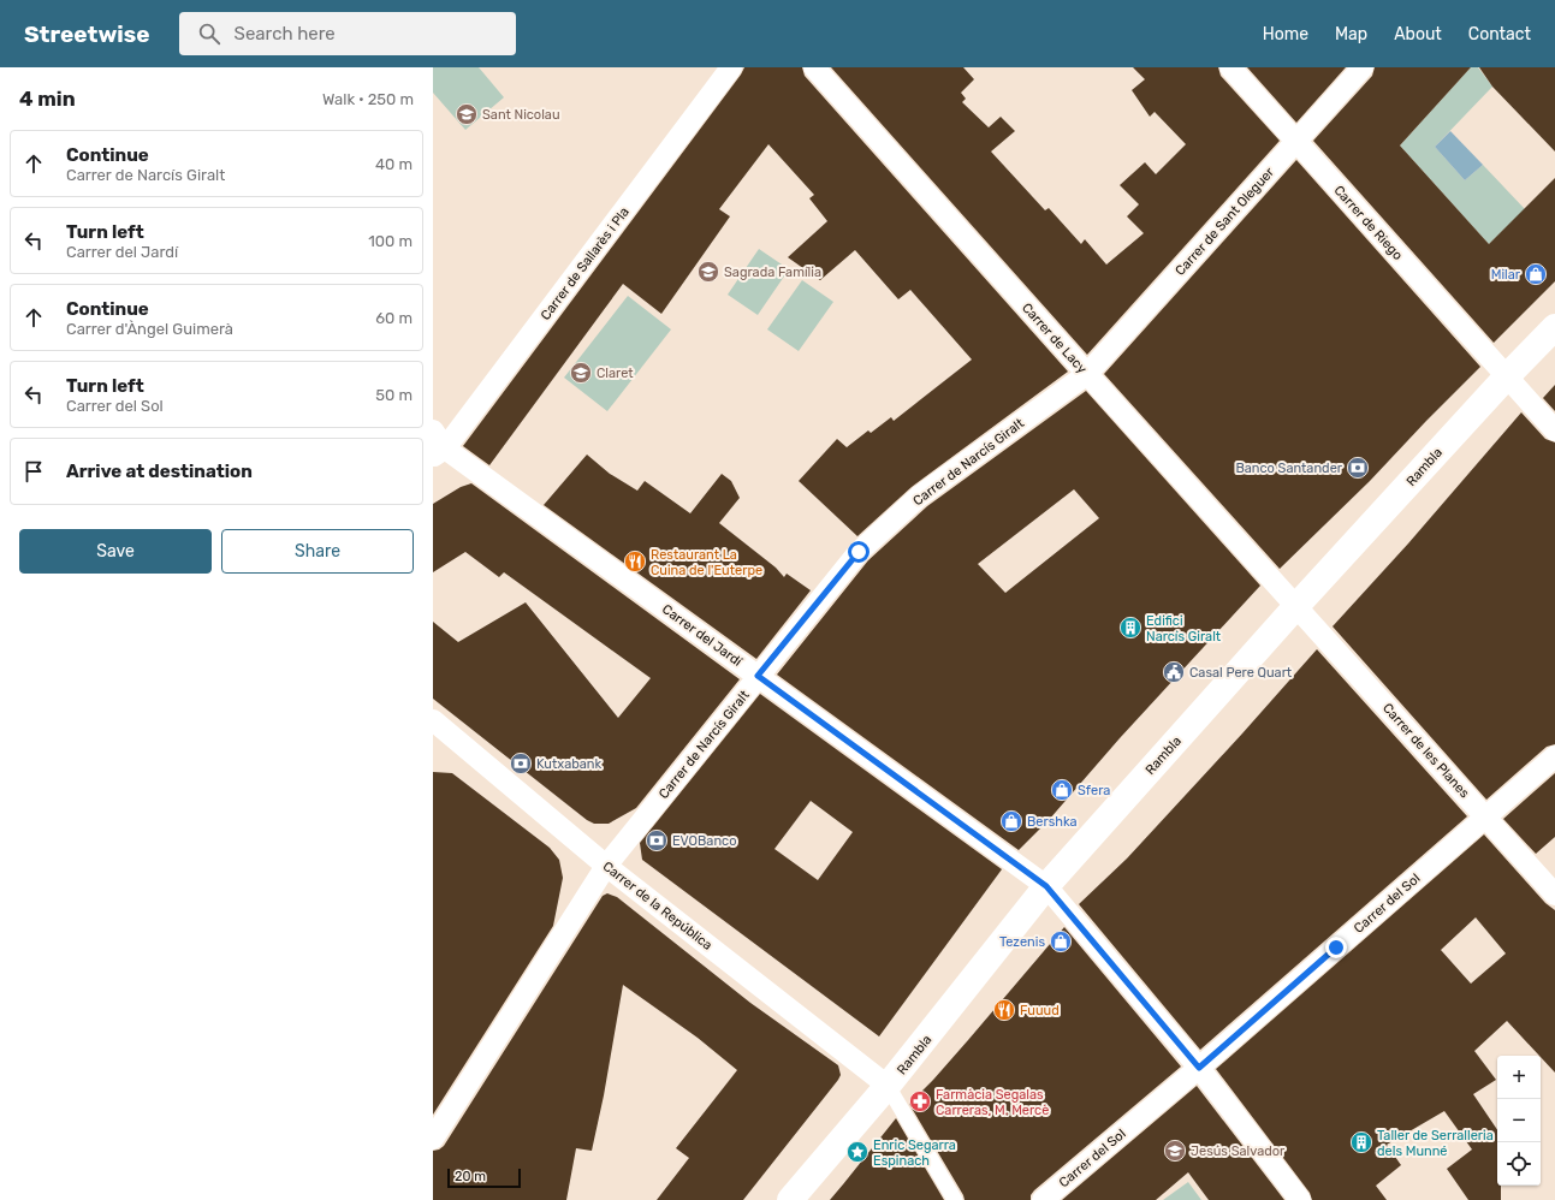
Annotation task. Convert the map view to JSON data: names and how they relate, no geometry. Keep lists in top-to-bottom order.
{
  "streets": {
    "street": [
      "Carrer de Sant Oleguer",
      "Carrer de Riego",
      "Carrer de Sallarès i Pla",
      "Carrer de Lacy",
      "Carrer de Narcís Giralt",
      "Rambla",
      "Carrer del Jardí",
      "Carrer de les Planes",
      "Carrer del Sol",
      "Carrer de la República"
    ]
  },
  "crossings": [
    ["Carrer de Sant Oleguer", "Carrer de Riego"],
    ["Carrer de Sant Oleguer", "Carrer de Lacy"],
    ["Carrer de Sant Oleguer", "Carrer de Narcís Giralt"],
    ["Carrer de Riego", "Rambla"],
    ["Carrer de Sallarès i Pla", "Carrer del Jardí"],
    ["Carrer de Lacy", "Carrer de Narcís Giralt"],
    ["Carrer de Lacy", "Rambla"],
    ["Carrer de Lacy", "Carrer de les Planes"],
    ["Carrer de Narcís Giralt", "Carrer del Jardí"],
    ["Carrer de Narcís Giralt", "Carrer de la República"],
    ["Rambla", "Carrer del Jardí"],
    ["Rambla", "Carrer de les Planes"],
    ["Rambla", "Carrer de la República"],
    ["Carrer del Jardí", "Carrer del Sol"],
    ["Carrer de les Planes", "Carrer del Sol"]
  ],
  "places": {
    "school or university": [
      "Sant Nicolau",
      "Sagrada Família",
      "Claret",
      "Jesús Salvador"
    ],
    "shop": [
      "Milar",
      "Sfera",
      "Bershka",
      "Tezenis"
    ],
    "bank": ["Banco Santander", "Kutxabank", "EVOBanco"],
    "restaurant": ["Restaurant La Cuina de l'Euterpe", "Fuuud"],
    "building": ["Edifici Narcís Giralt", "Taller de Serralleria dels Munné"],
    "public building": ["Casal Pere Quart"],
    "pharmacy": ["Farmàcia Segalas Carreras, M. Mercè"],
    "place": ["Enric Segarra Espinach"]
  },
  "scale_bar": "20 m",
  "page": {
    "header": "Streetwise",
    "search": "Search here",
    "nav": [
      "Home",
      "Map",
      "About",
      "Contact"
    ],
    "heading": ["4 min", "Walk · 250 m"],
    "list": [
      ["Continue", "Carrer de Narcís Giralt", "40 m"],
      ["Turn left", "Carrer del Jardí", "100 m"],
      ["Continue", "Carrer d'Àngel Guimerà", "60 m"],
      ["Turn left", "Carrer del Sol", "50 m"],
      "Arrive at destination"
    ],
    "buttons": ["Save", "Share"],
    "map_buttons": ["+", "−"],
    "scale": "20 m"
  }
}
